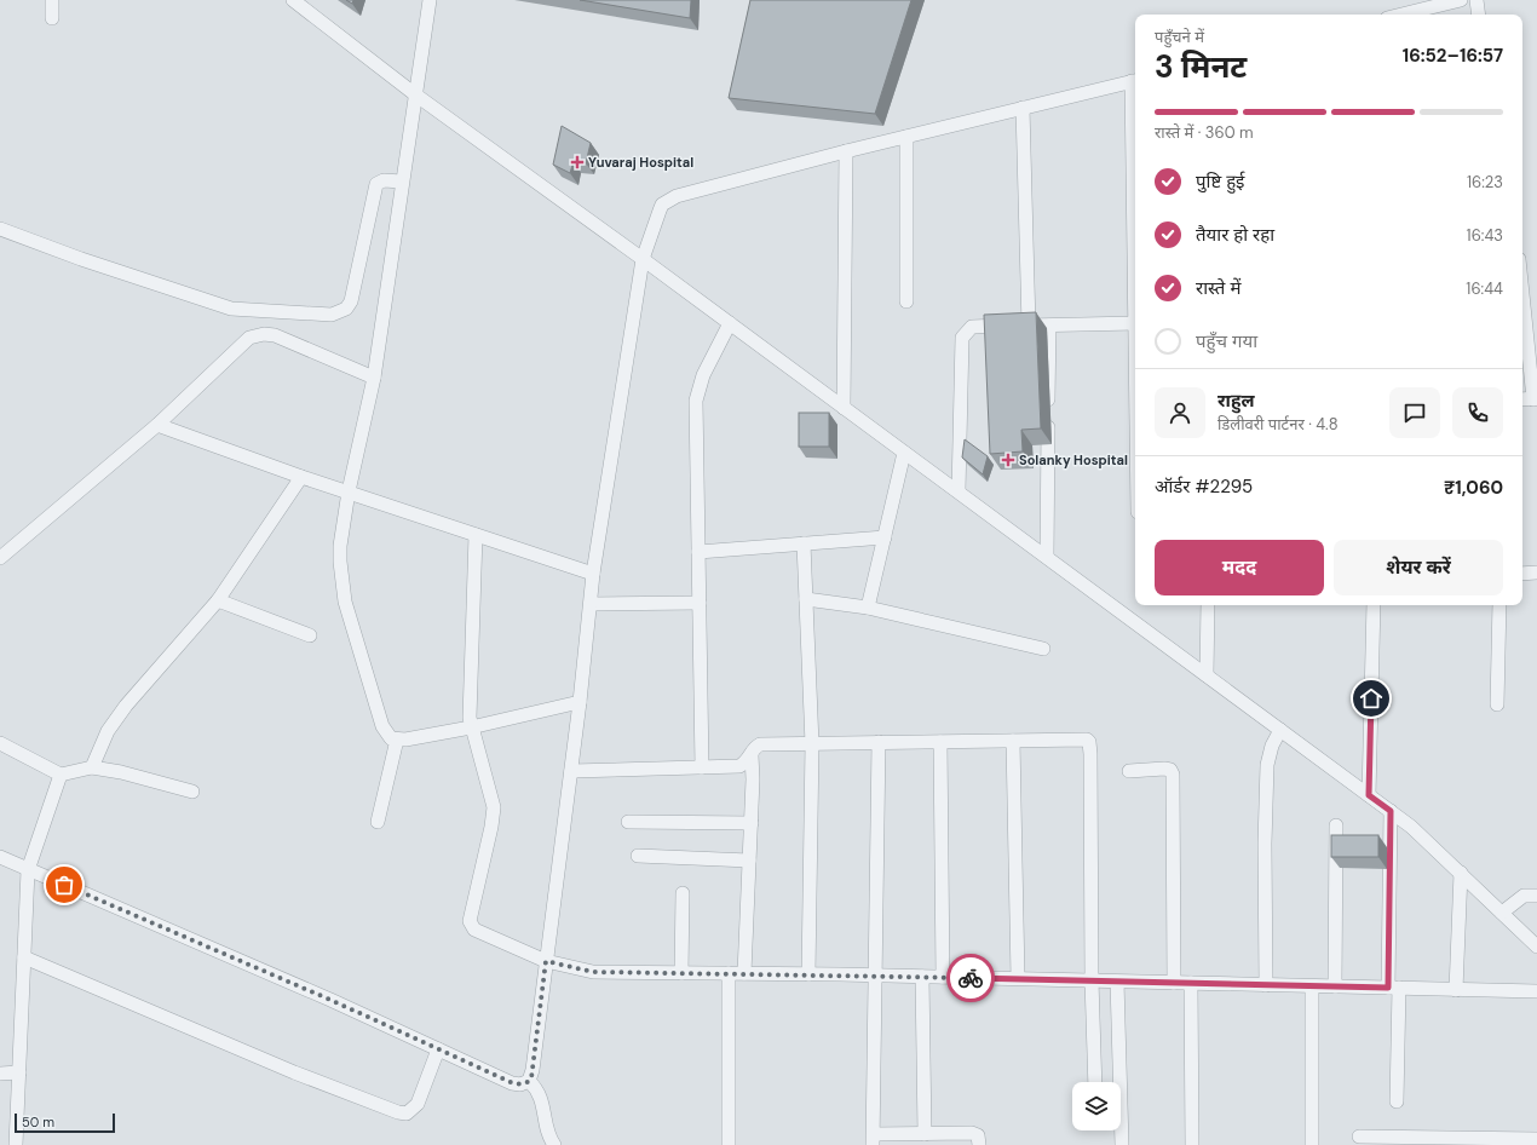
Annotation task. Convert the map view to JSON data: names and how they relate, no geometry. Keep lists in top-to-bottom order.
{
  "places": {
    "health": ["Yuvaraj Hospital", "Solanky Hospital"]
  },
  "scale_bar": "50 m",
  "page": {
    "heading": ["3 मिनट", "पहुँचने में", "16:52–16:57"],
    "panel": [
      "राहुल",
      "डिलीवरी पार्टनर · 4.8",
      "ऑर्डर #2295",
      "₹1,060"
    ],
    "bar": "रास्ते में · 360 m",
    "list": [
      ["पुष्टि हुई", "16:23"],
      ["तैयार हो रहा", "16:43"],
      ["रास्ते में", "16:44"],
      "पहुँच गया"
    ],
    "buttons": ["मदद", "शेयर करें"],
    "scale": "50 m"
  }
}
